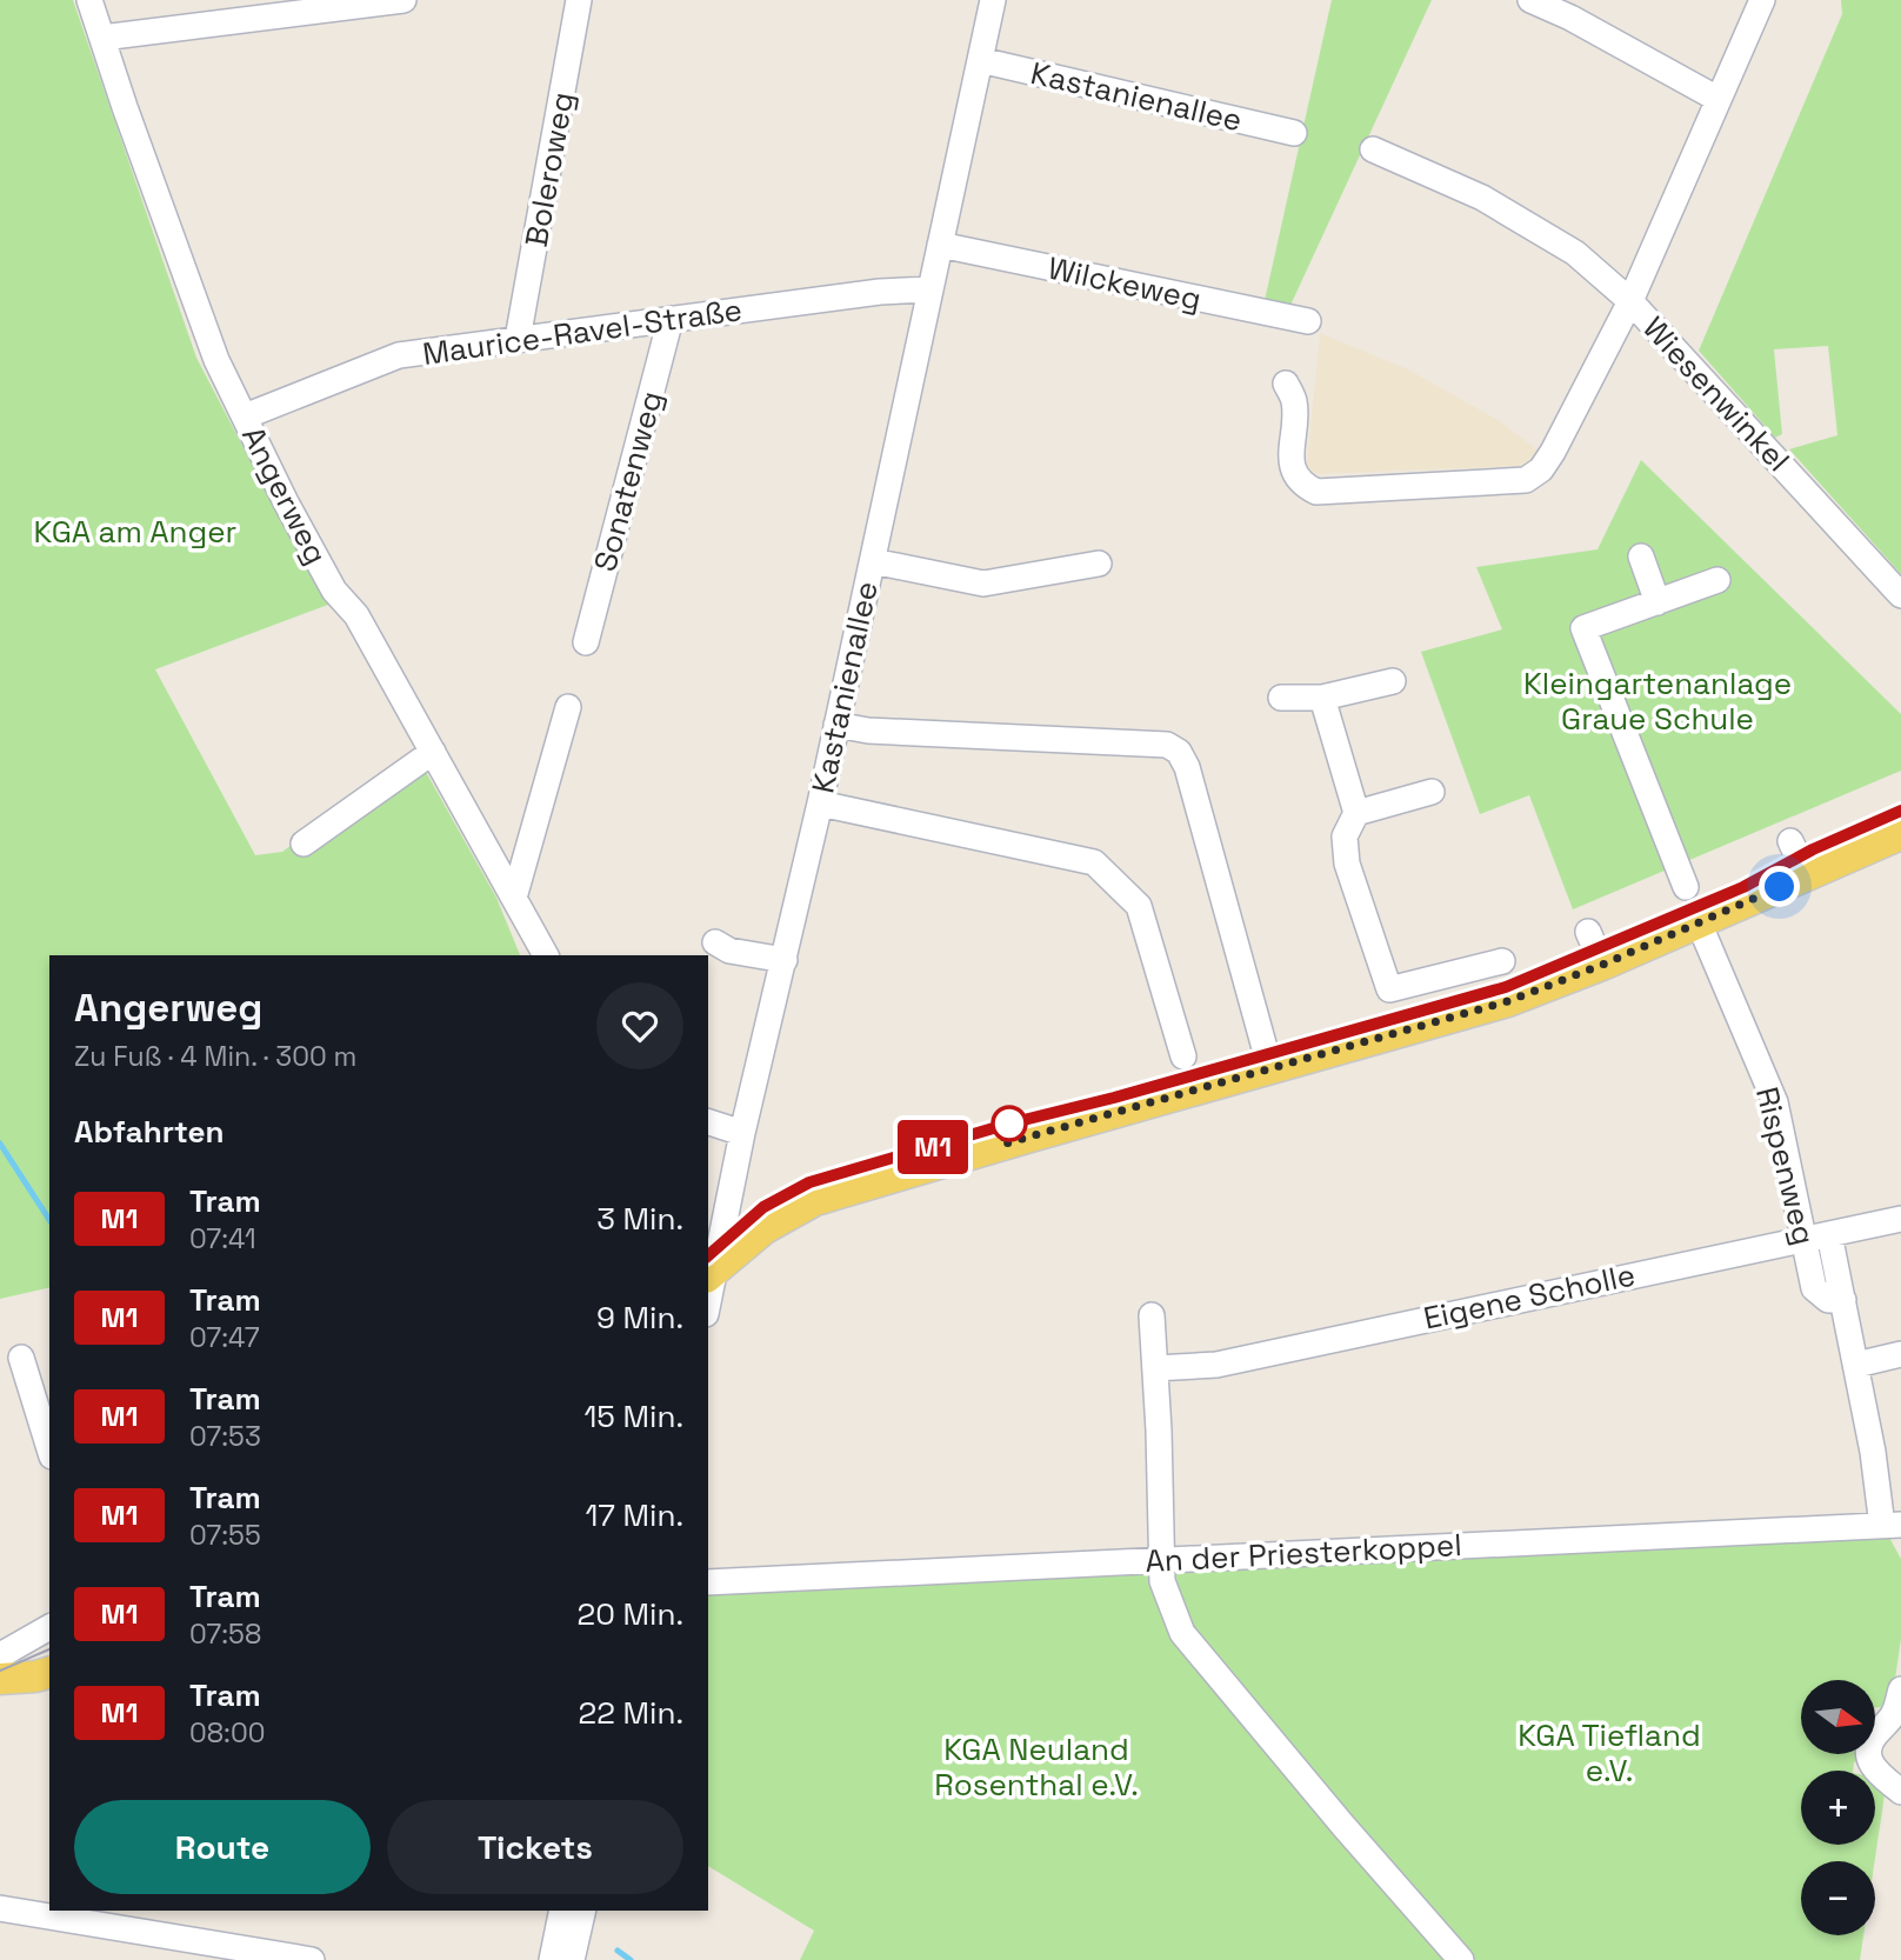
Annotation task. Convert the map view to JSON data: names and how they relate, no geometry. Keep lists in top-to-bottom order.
{
  "streets": {
    "street": [
      "Kastanienallee",
      "Boleroweg",
      "Wilckeweg",
      "Maurice-Ravel-Straße",
      "Wiesenwinkel",
      "Sonatenweg",
      "Angerweg",
      "Rispenweg",
      "Eigene Scholle",
      "An der Priesterkoppel"
    ]
  },
  "crossings": [
    ["Kastanienallee", "Wilckeweg"],
    ["Kastanienallee", "Maurice-Ravel-Straße"],
    ["Boleroweg", "Maurice-Ravel-Straße"],
    ["Maurice-Ravel-Straße", "Sonatenweg"],
    ["Maurice-Ravel-Straße", "Angerweg"],
    ["Rispenweg", "Eigene Scholle"],
    ["Rispenweg", "An der Priesterkoppel"]
  ],
  "parks": [
    "KGA am Anger",
    "Kleingartenanlage Graue Schule",
    "KGA Tiefland e.V.",
    "KGA Neuland Rosenthal e.V."
  ],
  "lines": ["tram line M1"],
  "north": "right",
  "page": {
    "on_map": "M1",
    "heading": [
      ["Angerweg", "Zu Fuß · 4 Min. · 300 m"],
      "Abfahrten"
    ],
    "list": [
      {
        "mark": "M1",
        "name": "Tram",
        "note": "07:41",
        "value": "3 Min."
      },
      {
        "mark": "M1",
        "name": "Tram",
        "note": "07:47",
        "value": "9 Min."
      },
      {
        "mark": "M1",
        "name": "Tram",
        "note": "07:53",
        "value": "15 Min."
      },
      {
        "mark": "M1",
        "name": "Tram",
        "note": "07:55",
        "value": "17 Min."
      },
      {
        "mark": "M1",
        "name": "Tram",
        "note": "07:58",
        "value": "20 Min."
      },
      {
        "mark": "M1",
        "name": "Tram",
        "note": "08:00",
        "value": "22 Min."
      }
    ],
    "map_buttons": ["+", "−"],
    "buttons": ["Route", "Tickets"]
  }
}
